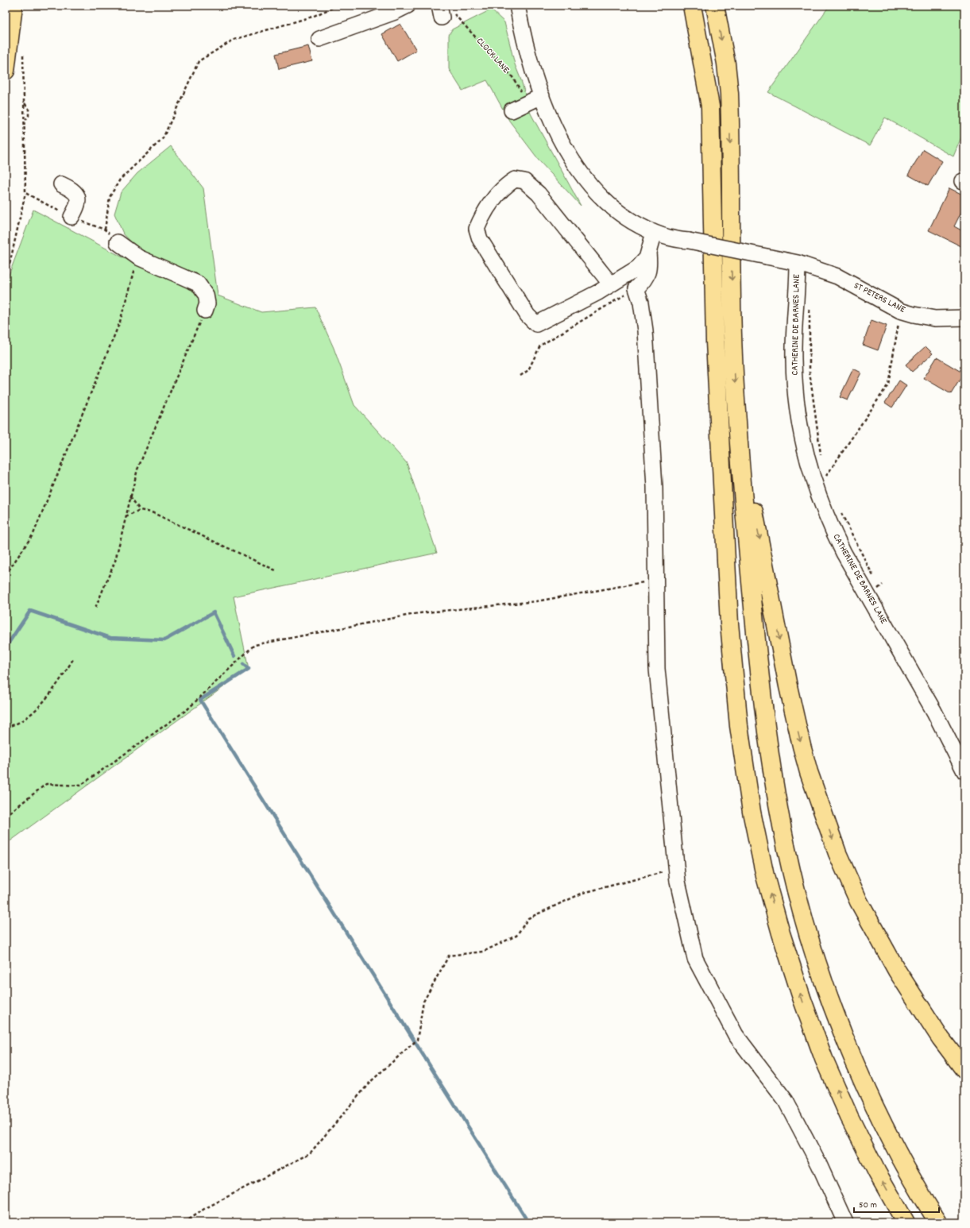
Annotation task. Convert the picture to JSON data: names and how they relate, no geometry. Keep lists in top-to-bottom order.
{
  "streets": {
    "street": ["ST PETERS LANE", "CATHERINE DE BARNES LANE"],
    "path": ["CLOCK LANE"]
  },
  "crossings": [
    ["CLOCK LANE", "CATHERINE DE BARNES LANE"],
    ["ST PETERS LANE", "CATHERINE DE BARNES LANE"]
  ],
  "scale_bar": "50 m"
}
